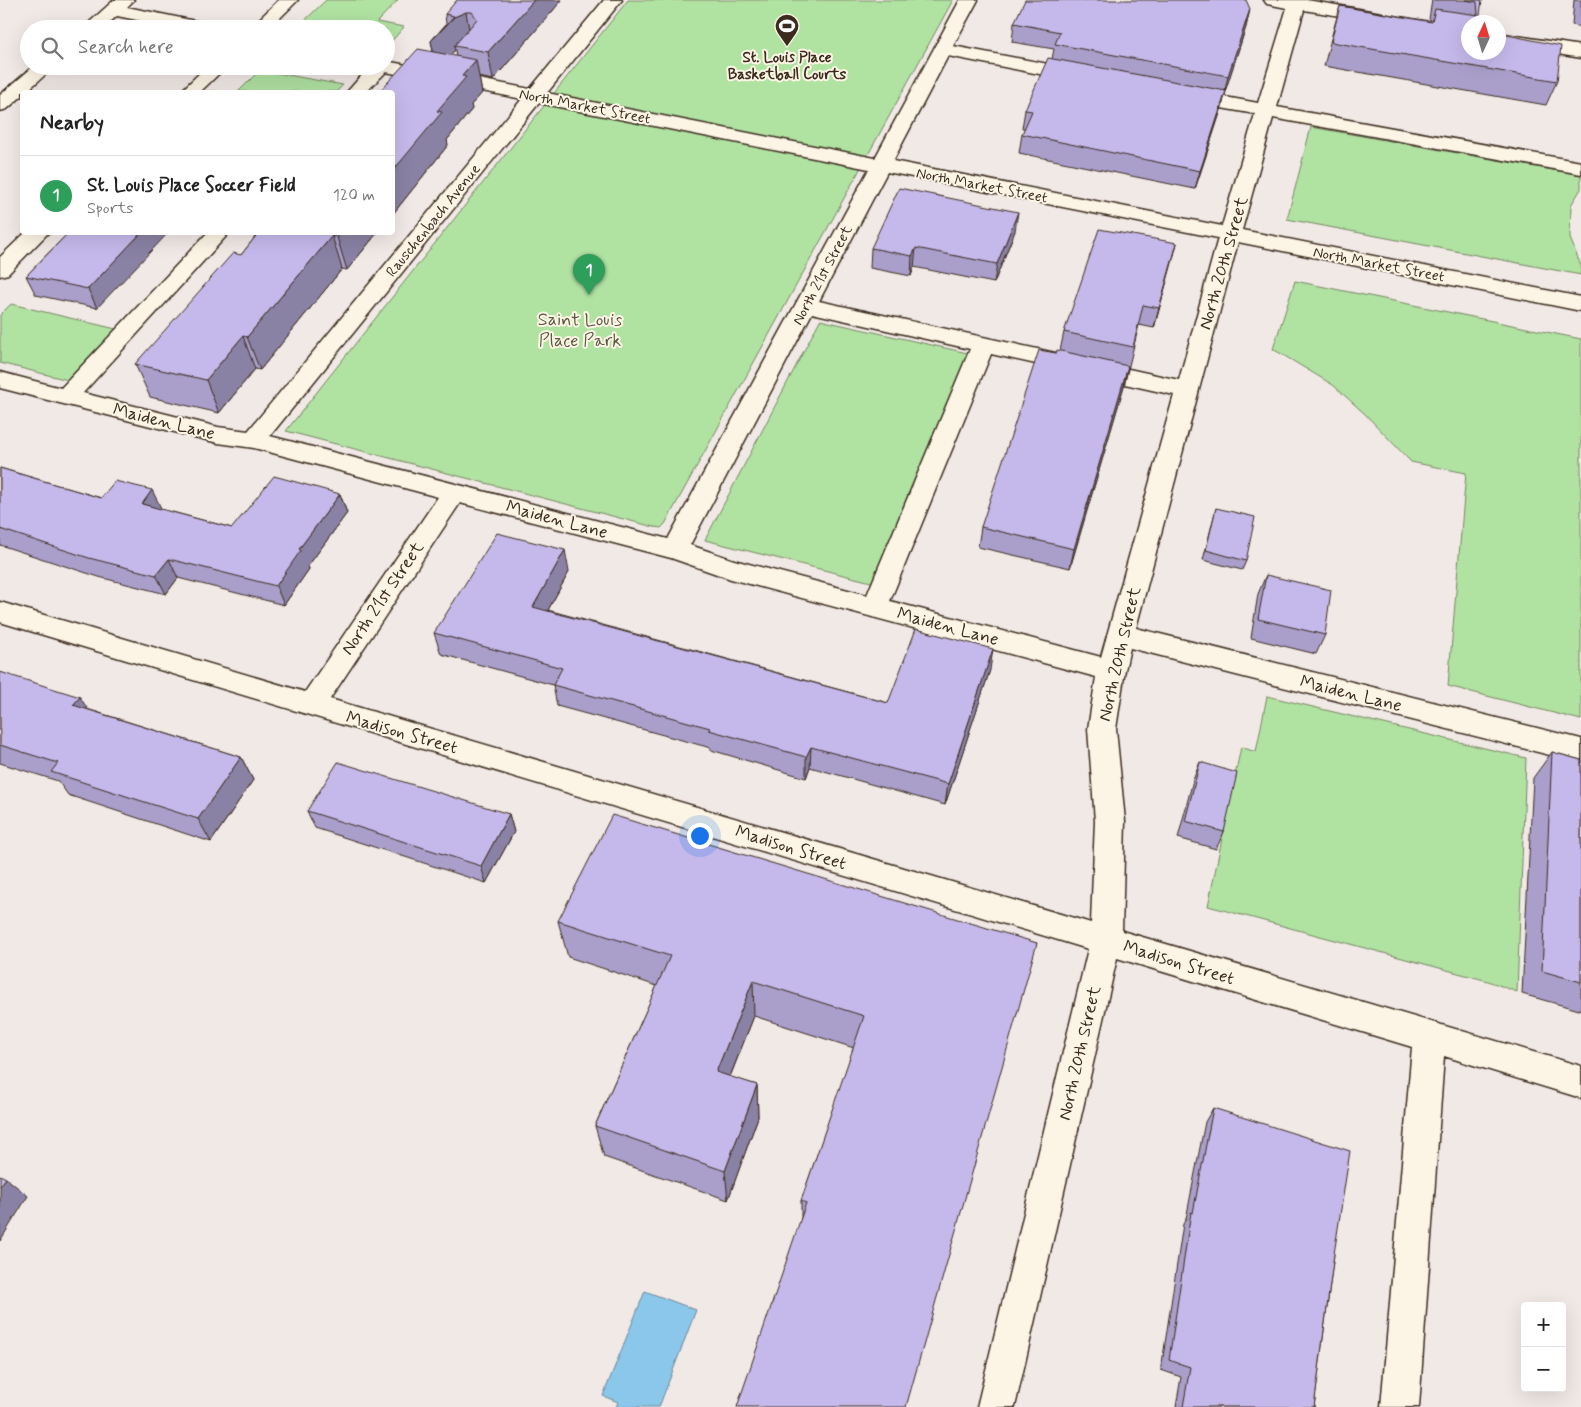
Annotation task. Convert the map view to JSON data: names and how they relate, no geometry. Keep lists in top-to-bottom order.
{
  "streets": {
    "street": [
      "North Market Street",
      "Rauschenbach Avenue",
      "North 20th Street",
      "North 21st Street",
      "Maiden Lane",
      "Madison Street"
    ]
  },
  "crossings": [
    ["North Market Street", "Rauschenbach Avenue"],
    ["North Market Street", "North 20th Street"],
    ["North Market Street", "North 21st Street"],
    ["Rauschenbach Avenue", "Maiden Lane"],
    ["North 20th Street", "Maiden Lane"],
    ["North 20th Street", "Madison Street"],
    ["North 21st Street", "Maiden Lane"],
    ["North 21st Street", "Madison Street"]
  ],
  "parks": ["Saint Louis Place Park"],
  "places": {
    "sports": ["St. Louis Place Basketball Courts"]
  },
  "north": "top",
  "page": {
    "search": "Search here",
    "heading": "Nearby",
    "list": [
      {
        "mark": "1",
        "name": "St. Louis Place Soccer Field",
        "note": "Sports",
        "value": "120 m"
      }
    ],
    "pins": "1",
    "map_buttons": ["+", "−"]
  }
}
